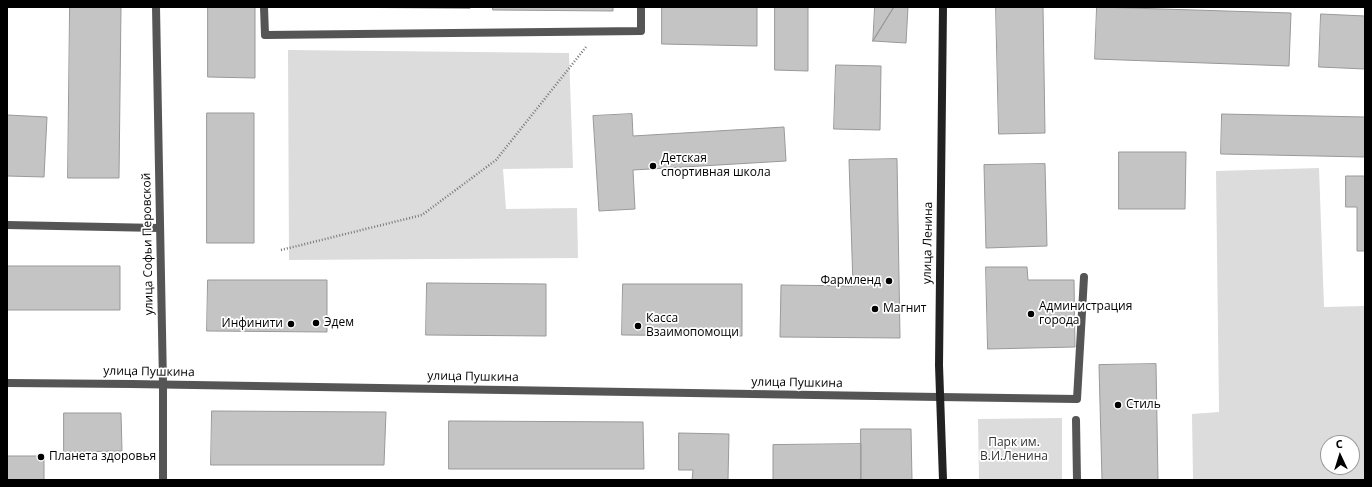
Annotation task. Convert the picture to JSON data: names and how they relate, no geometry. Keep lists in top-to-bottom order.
{
  "streets": {
    "main road": ["улица Ленина"],
    "street": ["улица Софьи Перовской", "улица Пушкина"]
  },
  "crossings": [
    ["улица Ленина", "улица Пушкина"],
    ["улица Софьи Перовской", "улица Пушкина"]
  ],
  "parks": ["Парк им. В.И.Ленина"],
  "places": [
    "Детская спортивная школа",
    "Фармленд",
    "Магнит",
    "Администрация города",
    "Эдем",
    "Инфинити",
    "Касса Взаимопомощи",
    "Стиль",
    "Планета здоровья"
  ],
  "north": "top"
}
